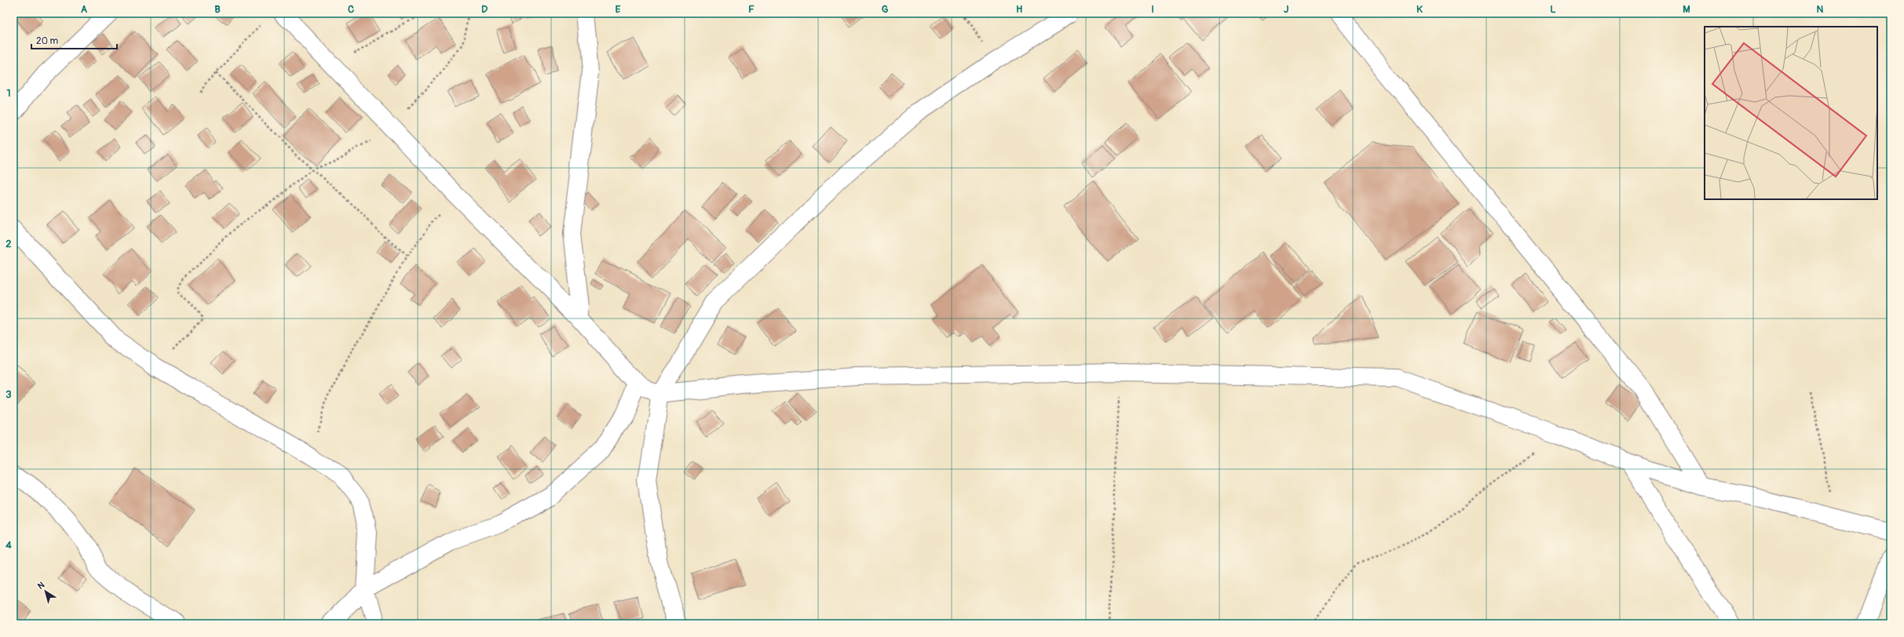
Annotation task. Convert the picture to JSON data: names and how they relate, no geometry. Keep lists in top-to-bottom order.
{
  "scale_bar": "20 m",
  "north": "top left",
  "grid": {
    "columns": [
      "A",
      "B",
      "C",
      "D",
      "E",
      "F",
      "G",
      "H",
      "I",
      "J",
      "K",
      "L",
      "M",
      "N"
    ],
    "rows": [
      "1",
      "2",
      "3",
      "4"
    ]
  }
}
